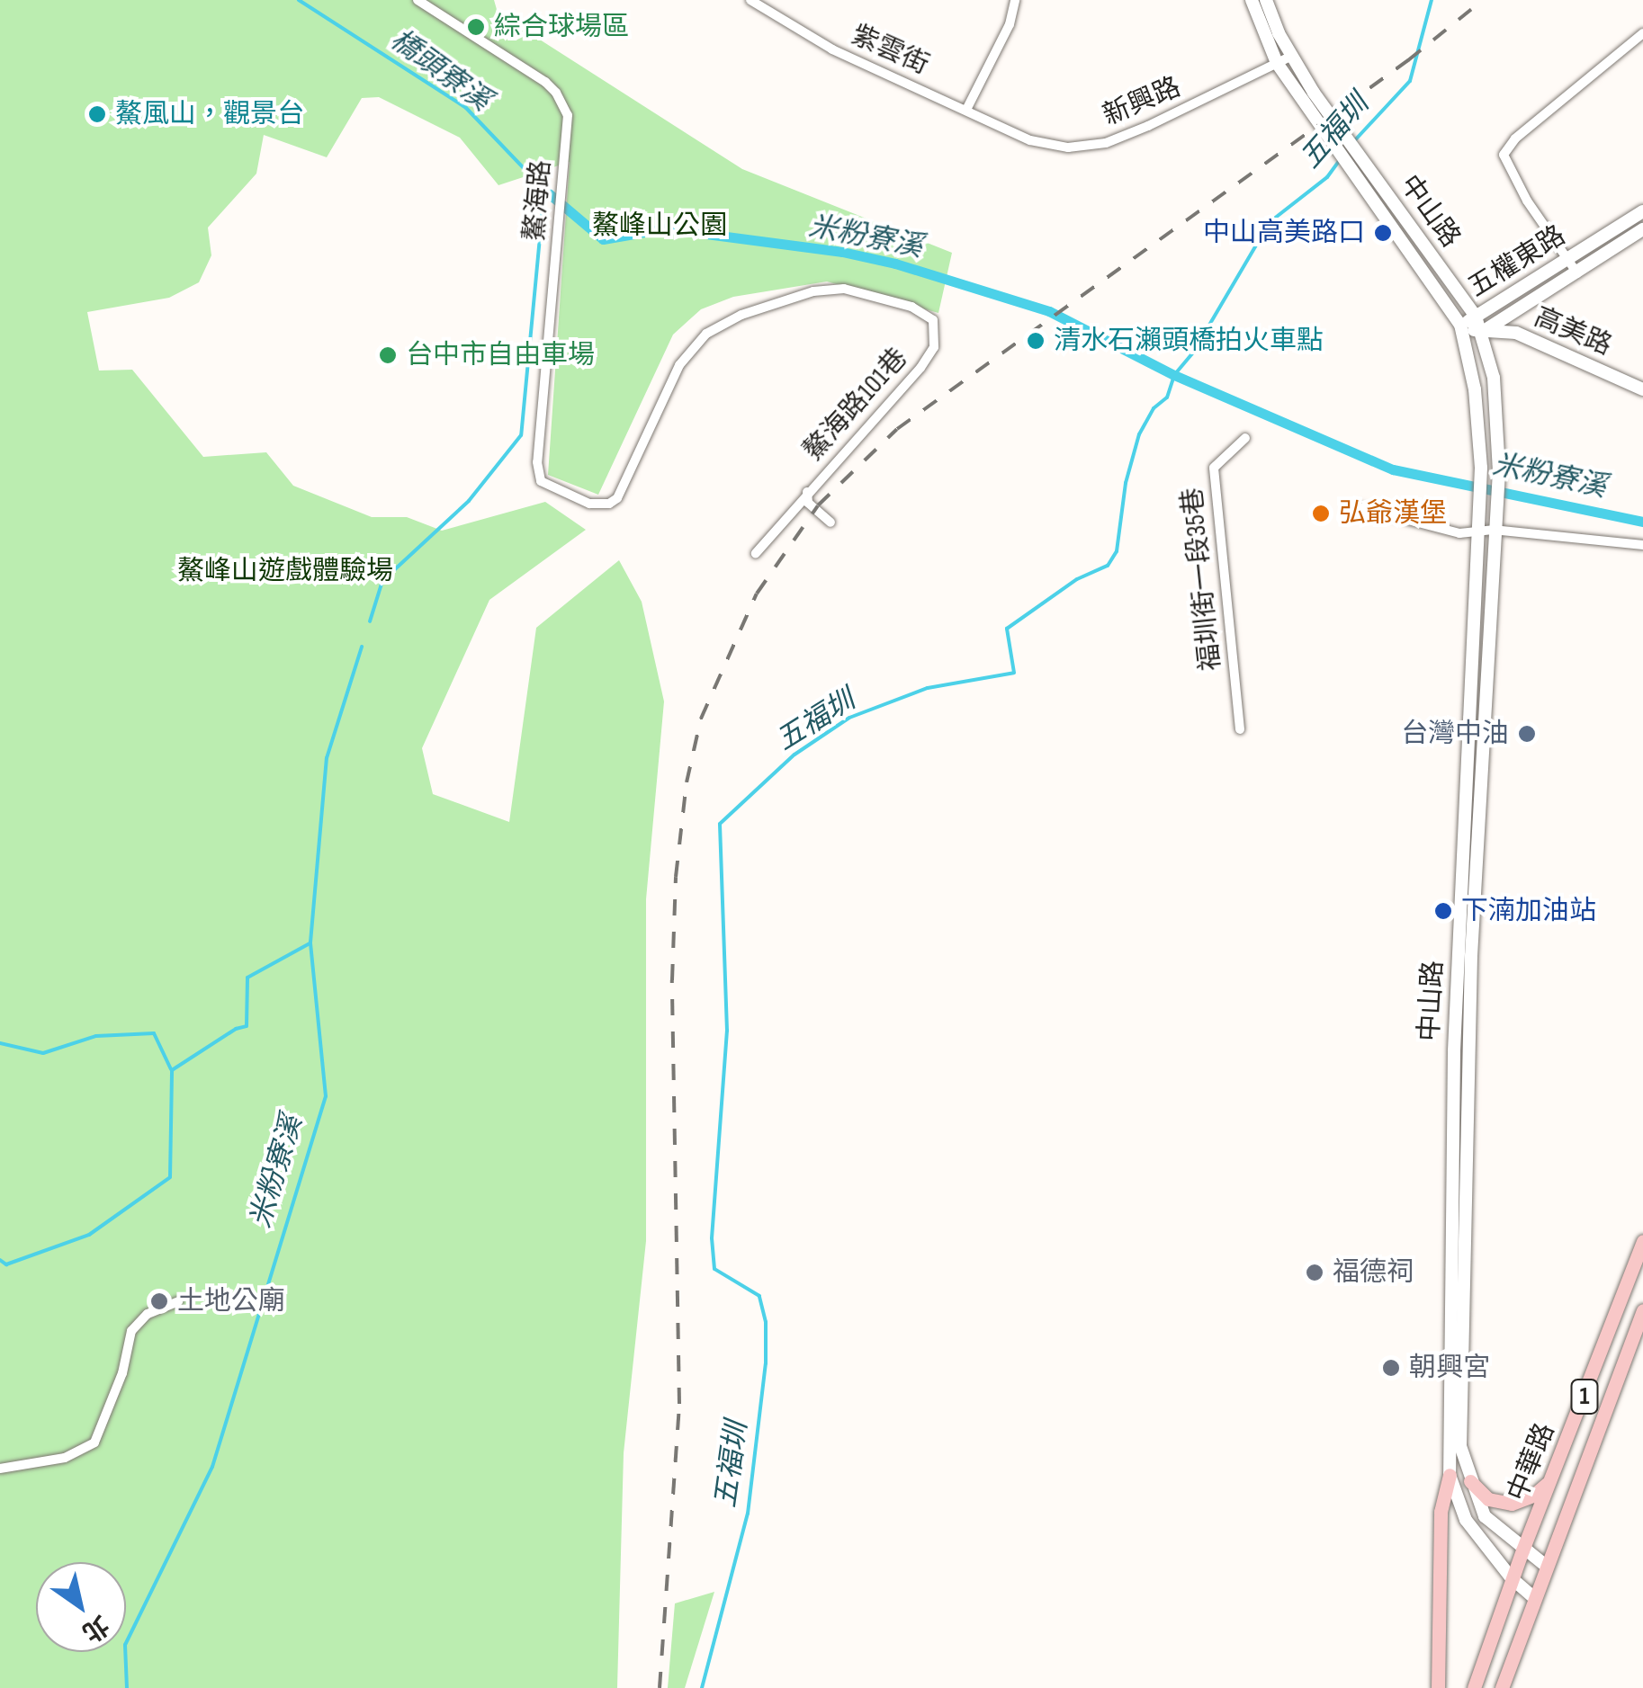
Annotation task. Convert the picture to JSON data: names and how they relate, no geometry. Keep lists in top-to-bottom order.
{
  "streets": {
    "main road": ["1", "中華路"],
    "street": [
      "紫雲街",
      "新興路",
      "鰲海路",
      "中山路",
      "五權東路",
      "高美路",
      "鰲海路101巷",
      "福圳街一段35巷"
    ]
  },
  "crossings": [
    ["紫雲街", "新興路"],
    ["新興路", "中山路"],
    ["鰲海路", "鰲海路101巷"],
    ["中山路", "五權東路"],
    ["中山路", "高美路"],
    ["中山路", "1"],
    ["中山路", "中華路"],
    ["五權東路", "高美路"],
    ["1", "中華路"]
  ],
  "water": ["橋頭寮溪", "五福圳", "米粉寮溪"],
  "parks": ["鰲峰山公園", "鰲峰山遊戲體驗場"],
  "places": [
    "綜合球場區",
    "鰲風山，觀景台",
    "中山高美路口",
    "清水石瀨頭橋拍火車點",
    "台中市自由車場",
    "弘爺漢堡",
    "台灣中油",
    "下湳加油站",
    "福德祠",
    "土地公廟",
    "朝興宮"
  ],
  "north": "bottom right"
}
